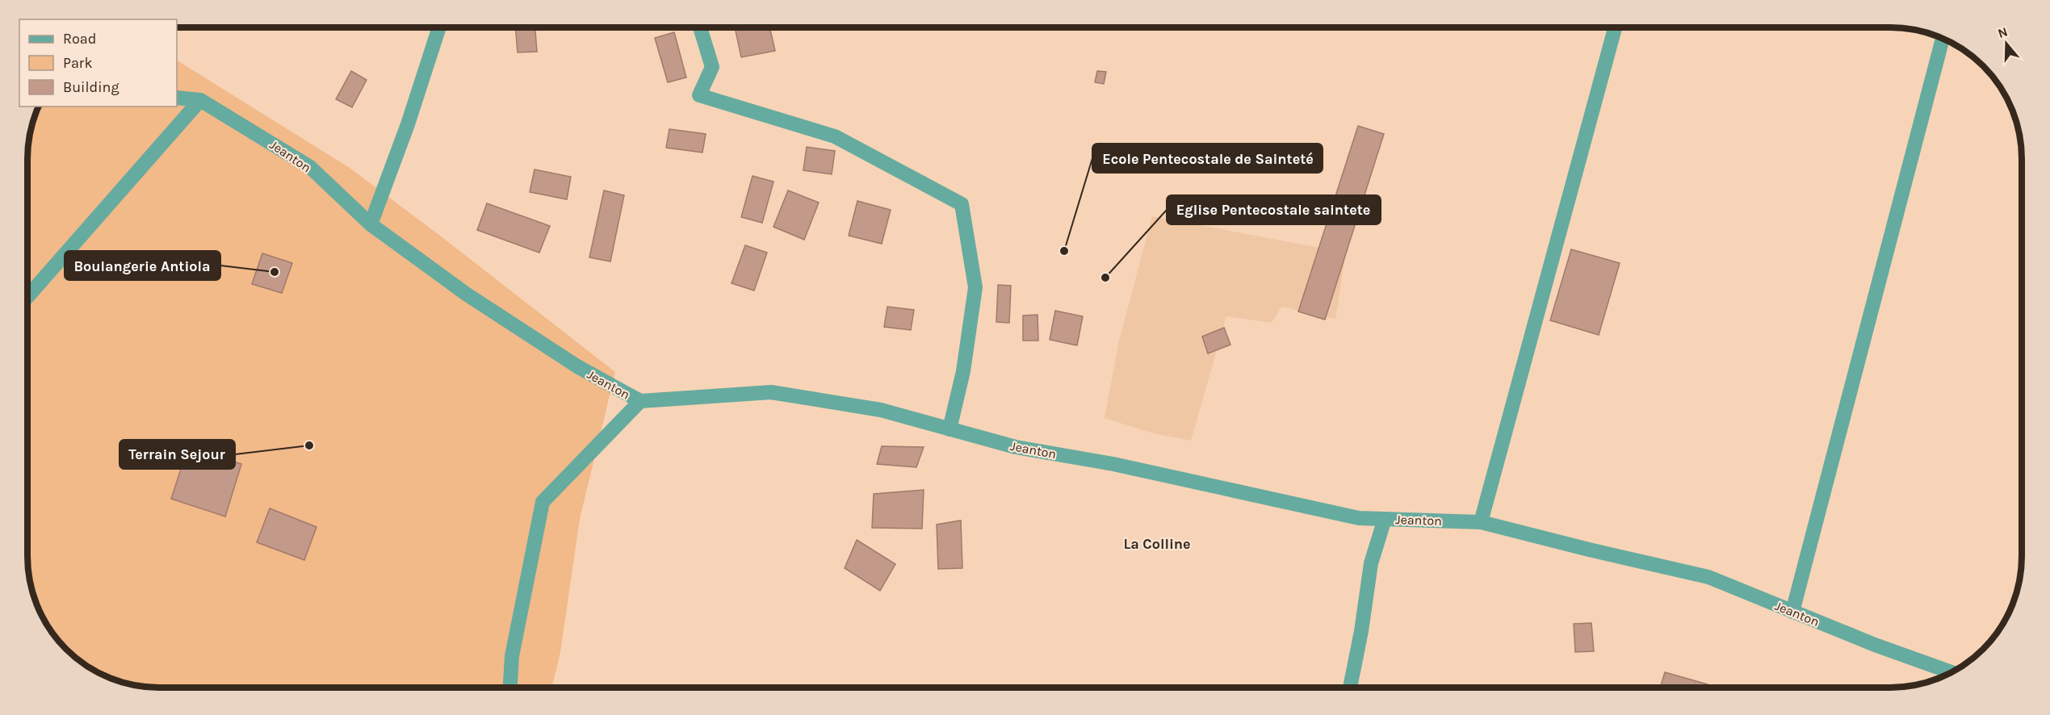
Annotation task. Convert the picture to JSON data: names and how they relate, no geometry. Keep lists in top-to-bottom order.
{
  "streets": {
    "street": ["Jeanton"]
  },
  "districts": ["La Colline"],
  "places": [
    "Ecole Pentecostale de Sainteté",
    "Boulangerie Antiola",
    "Eglise Pentecostale saintete",
    "Terrain Sejour"
  ],
  "legend": ["Road", "Park", "Building"],
  "north": "top"
}
